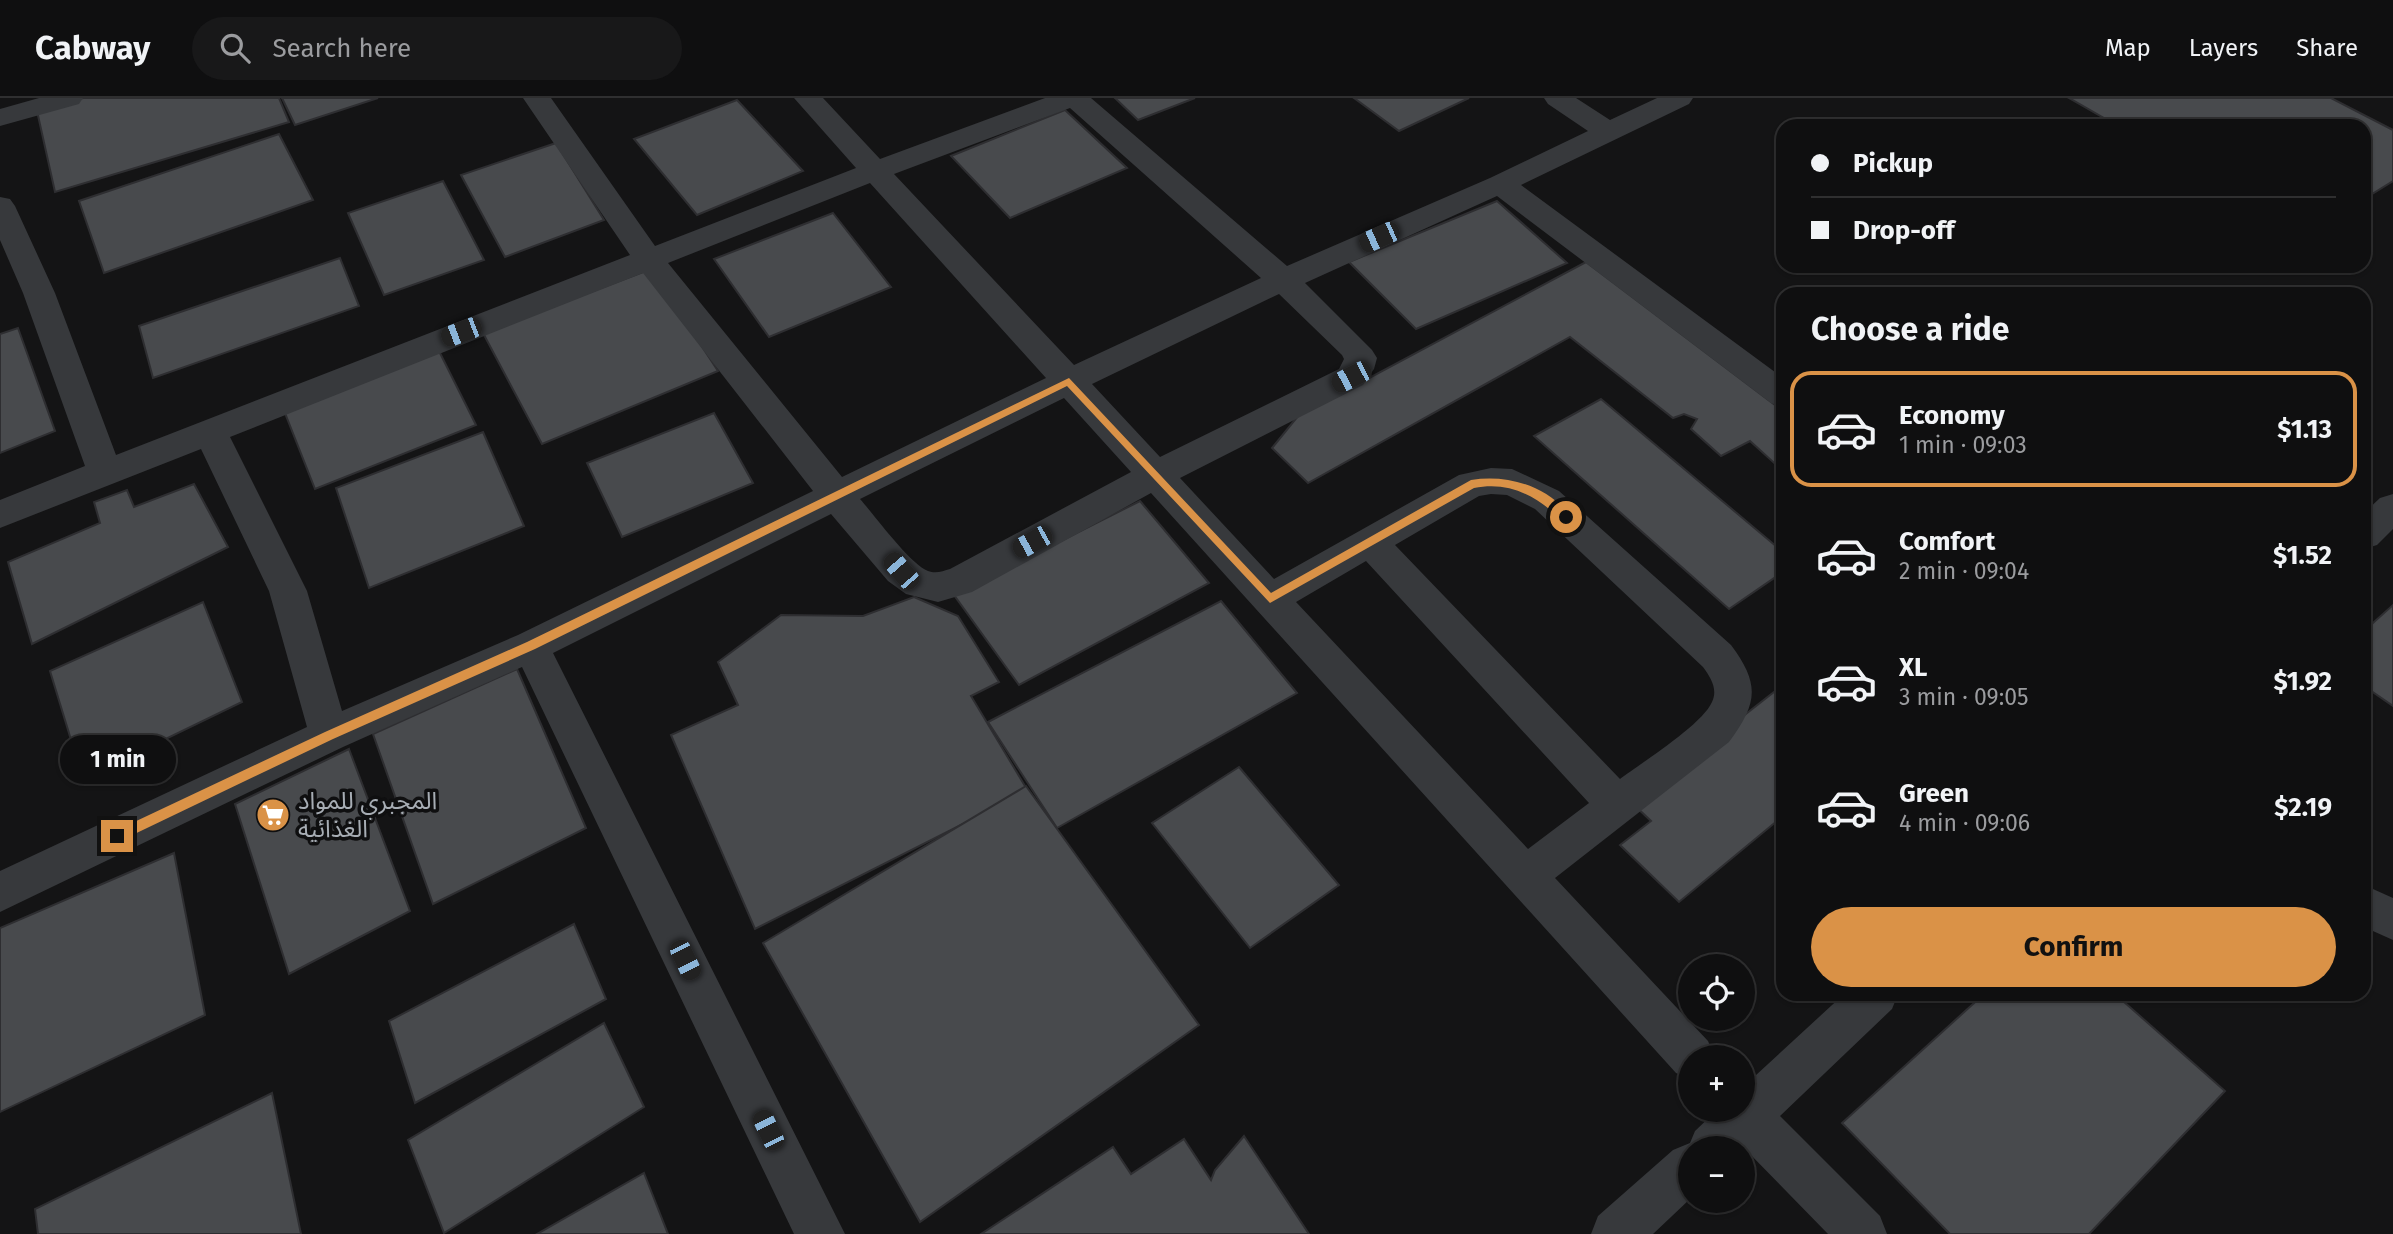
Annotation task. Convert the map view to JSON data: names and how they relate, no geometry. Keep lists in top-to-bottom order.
{
  "places": {
    "supermarket": ["المجبري للمواد الغذائية"]
  },
  "page": {
    "header": "Cabway",
    "search": "Search here",
    "nav": ["Map", "Layers", "Share"],
    "banner": ["Pickup", "Drop-off"],
    "heading": "Choose a ride",
    "list": [
      {
        "name": "Economy",
        "note": "1 min · 09:03",
        "value": "$1.13"
      },
      {
        "name": "Comfort",
        "note": "2 min · 09:04",
        "value": "$1.52"
      },
      {
        "name": "XL",
        "note": "3 min · 09:05",
        "value": "$1.92"
      },
      {
        "name": "Green",
        "note": "4 min · 09:06",
        "value": "$2.19"
      }
    ],
    "bubble": "1 min",
    "buttons": "Confirm",
    "map_buttons": ["+", "−"]
  }
}
